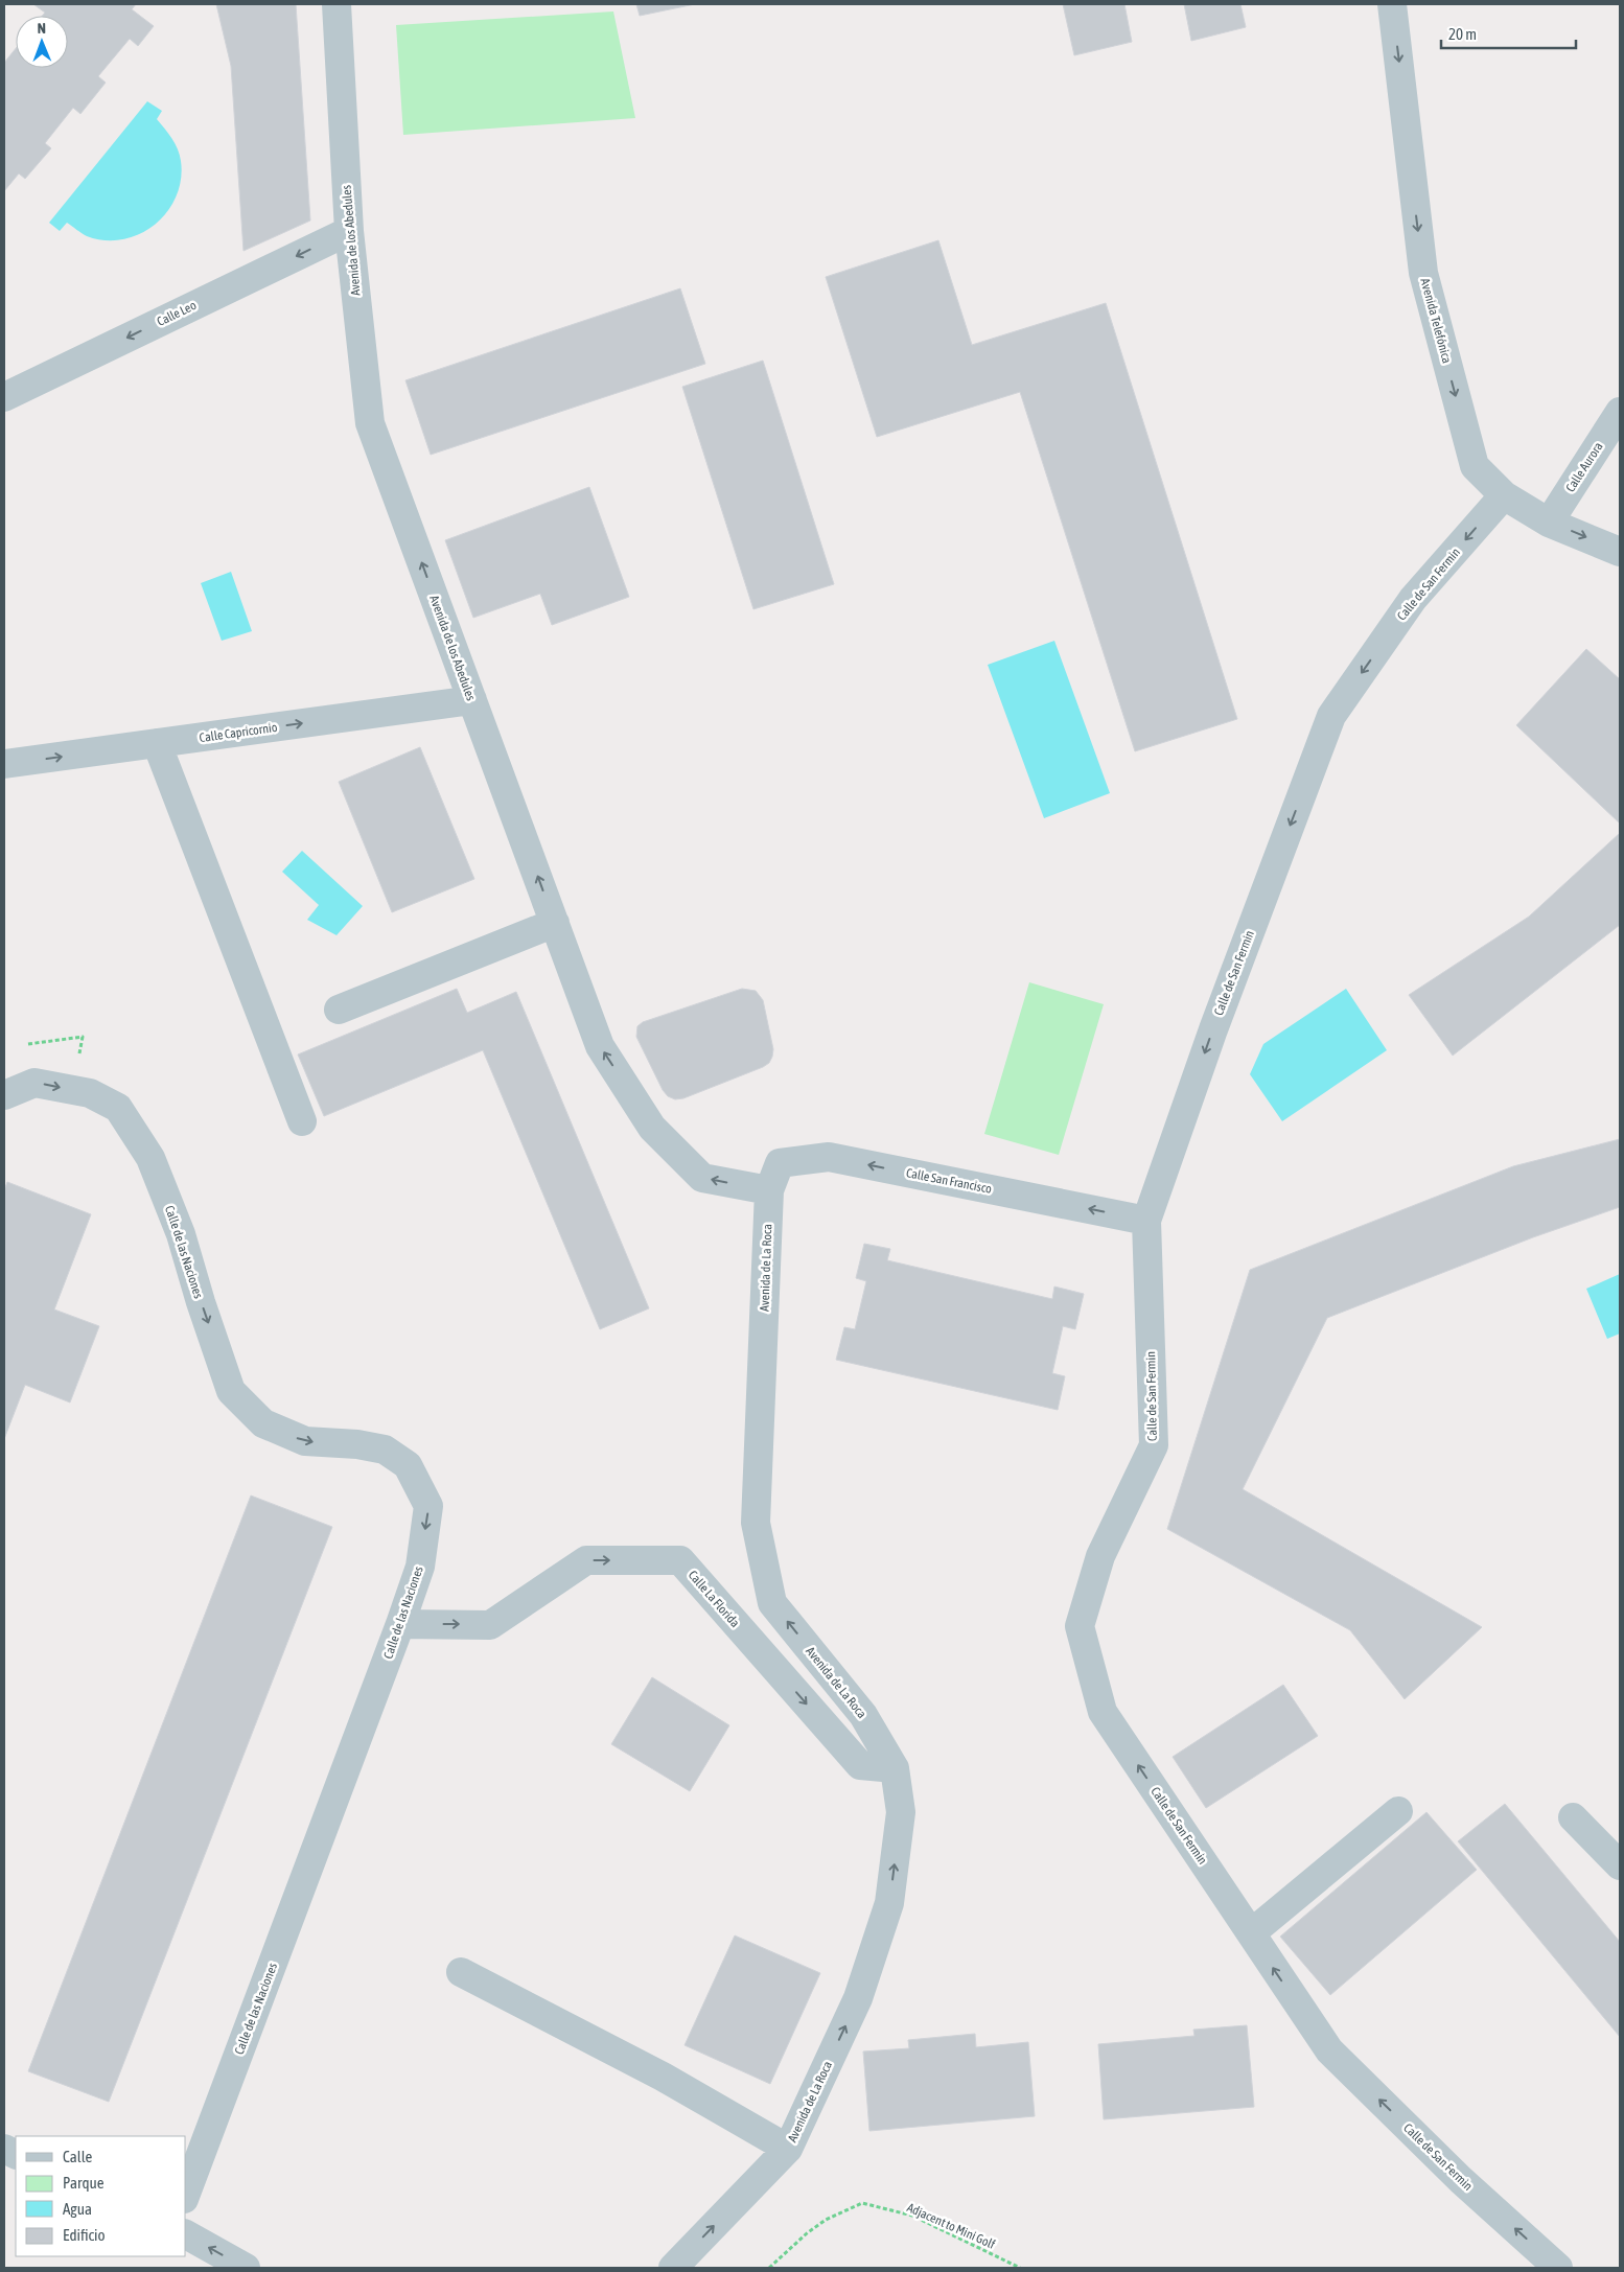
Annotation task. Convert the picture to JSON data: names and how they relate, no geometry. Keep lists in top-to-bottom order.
{
  "streets": {
    "street": [
      "Avenida de los Abedules",
      "Calle Leo",
      "Avenida Telefónica",
      "Calle Aurora",
      "Calle de San Fermin",
      "Calle Capricornio",
      "Calle San Francisco",
      "Calle de las Naciones",
      "Avenida de La Roca",
      "Calle La Florida"
    ],
    "path": ["Adjacent to Mini Golf"]
  },
  "crossings": [
    ["Avenida de los Abedules", "Calle Leo"],
    ["Avenida de los Abedules", "Calle Capricornio"],
    ["Avenida de los Abedules", "Calle San Francisco"],
    ["Avenida de los Abedules", "Avenida de La Roca"],
    ["Avenida Telefónica", "Calle Aurora"],
    ["Avenida Telefónica", "Calle de San Fermin"],
    ["Calle de San Fermin", "Calle San Francisco"],
    ["Calle San Francisco", "Avenida de La Roca"],
    ["Calle de las Naciones", "Calle La Florida"],
    ["Avenida de La Roca", "Calle La Florida"]
  ],
  "one_way": [
    "Avenida de los Abedules",
    "Calle Leo",
    "Avenida Telefónica",
    "Calle Capricornio",
    "Calle San Francisco",
    "Avenida de La Roca",
    "Calle La Florida"
  ],
  "legend": [
    "Calle",
    "Parque",
    "Agua",
    "Edificio"
  ],
  "scale_bar": "20 m",
  "north": "top"
}
